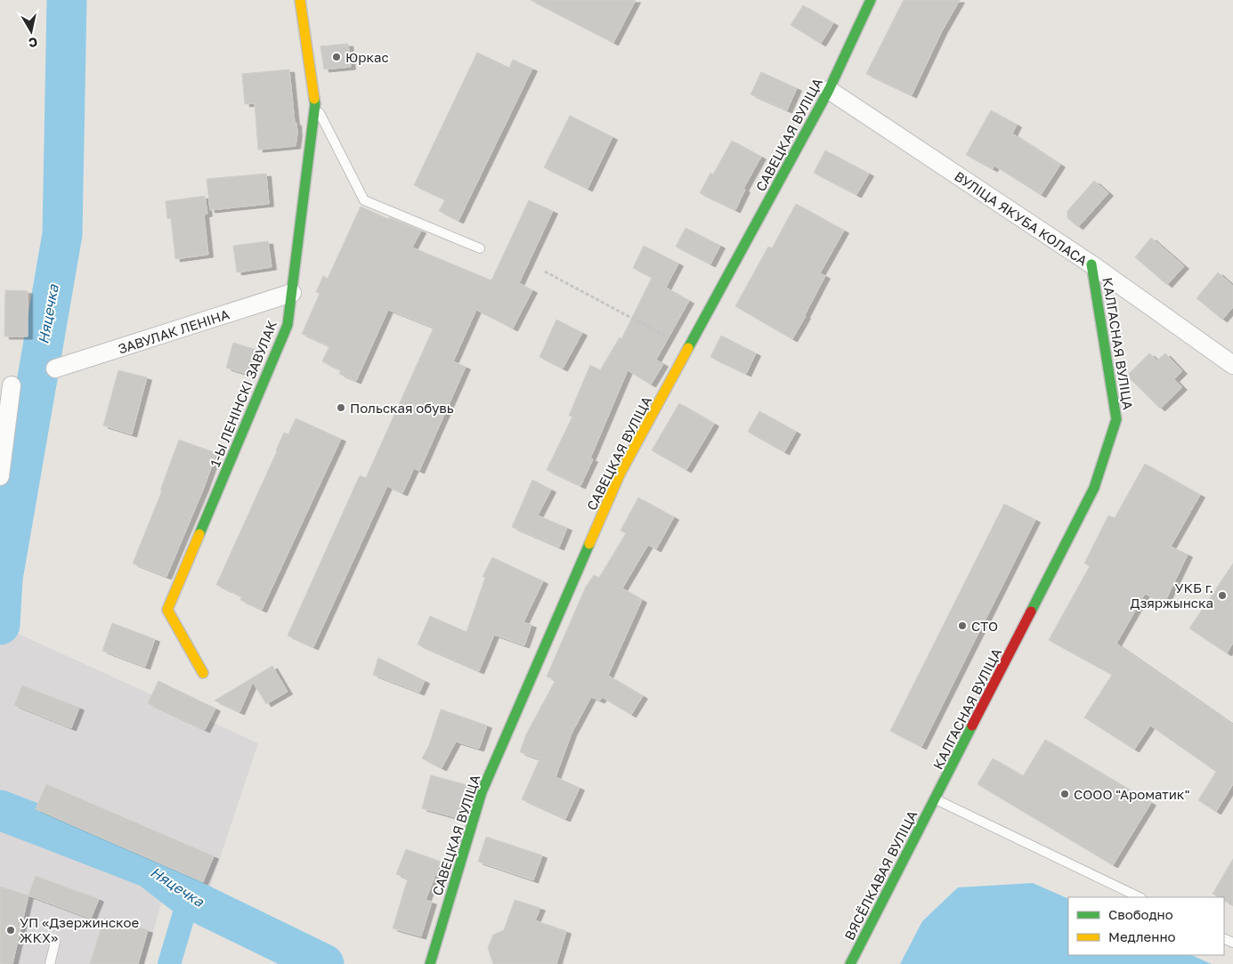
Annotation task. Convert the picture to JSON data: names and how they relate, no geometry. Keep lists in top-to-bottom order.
{
  "streets": {
    "street": [
      "САВЕЦКАЯ ВУЛІЦА",
      "ВУЛІЦА ЯКУБА КОЛАСА",
      "ЗАВУЛАК ЛЕНІНА",
      "КАЛГАСНАЯ ВУЛІЦА",
      "1-Ы ЛЕНІНСКІ ЗАВУЛАК",
      "ВЯСЁЛКАВАЯ ВУЛІЦА"
    ]
  },
  "crossings": [
    ["САВЕЦКАЯ ВУЛІЦА", "ВУЛІЦА ЯКУБА КОЛАСА"],
    ["ВУЛІЦА ЯКУБА КОЛАСА", "КАЛГАСНАЯ ВУЛІЦА"],
    ["ЗАВУЛАК ЛЕНІНА", "1-Ы ЛЕНІНСКІ ЗАВУЛАК"],
    ["КАЛГАСНАЯ ВУЛІЦА", "ВЯСЁЛКАВАЯ ВУЛІЦА"]
  ],
  "water": ["Няцечка"],
  "places": [
    "Юркас",
    "Польская обувь",
    "УКБ г. Дзяржынска",
    "СТО",
    "СООО \"Ароматик\"",
    "УП «Дзержинское ЖКХ»"
  ],
  "legend": ["Свободно", "Медленно"],
  "north": "bottom"
}
